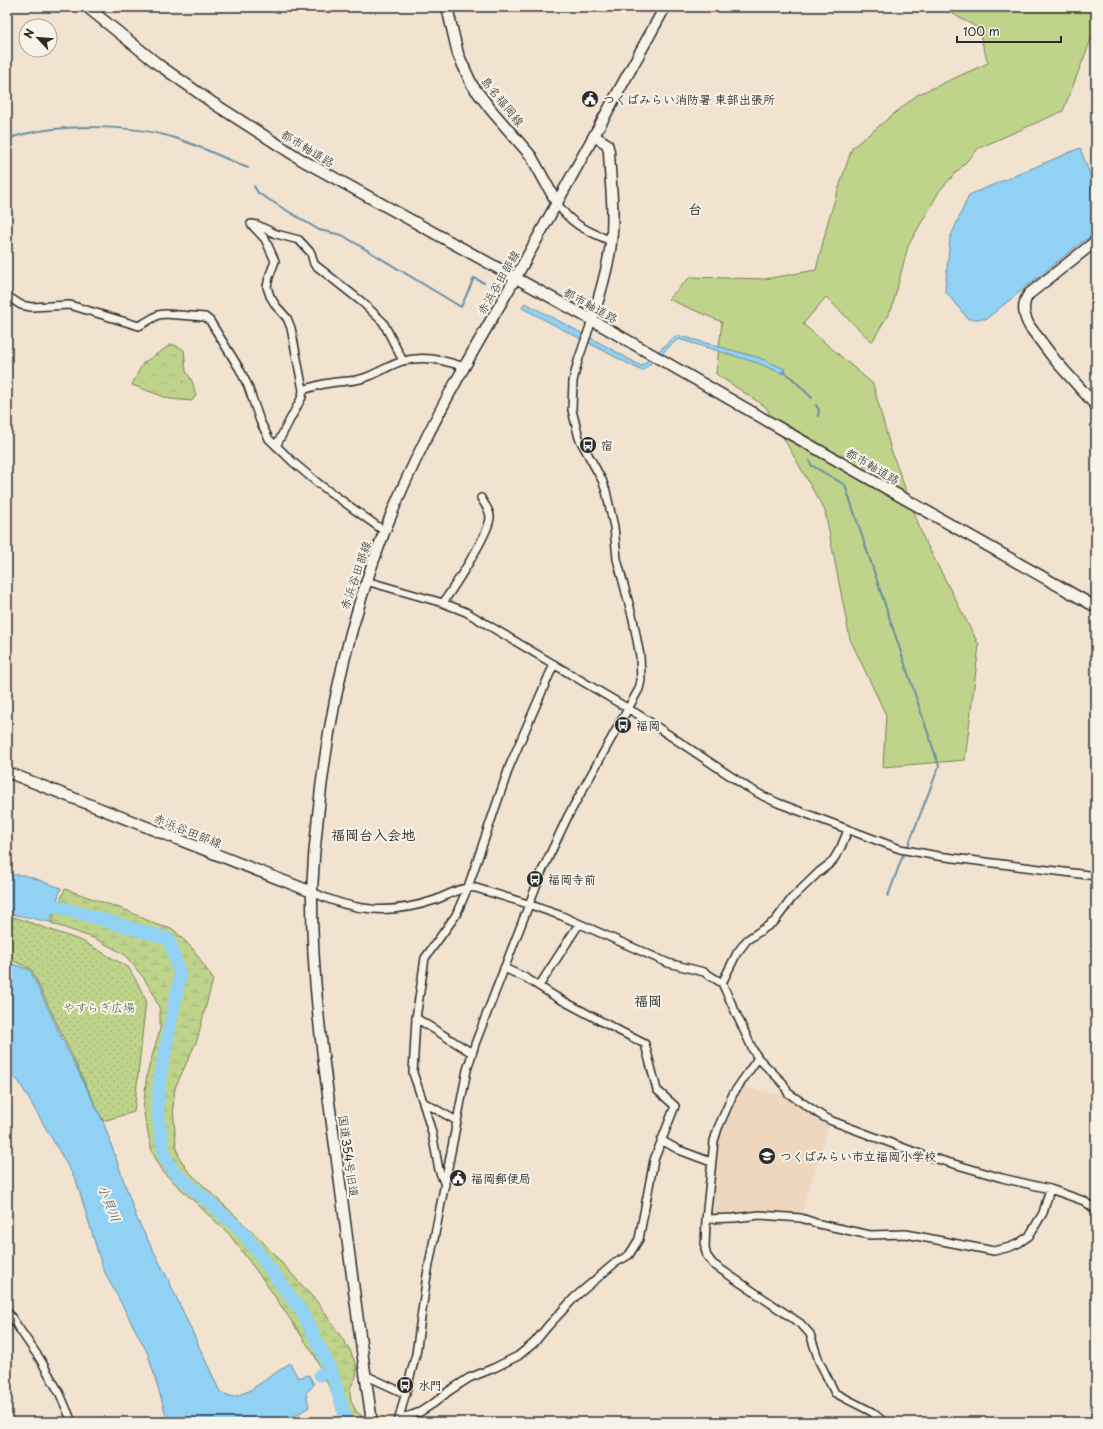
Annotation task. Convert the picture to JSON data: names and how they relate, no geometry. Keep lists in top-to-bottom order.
{
  "streets": {
    "main road": [
      "島名福岡線",
      "都市軸道路",
      "赤浜谷田部線",
      "国道354号旧道"
    ]
  },
  "crossings": [
    ["島名福岡線", "赤浜谷田部線"],
    ["都市軸道路", "赤浜谷田部線"],
    ["赤浜谷田部線", "国道354号旧道"]
  ],
  "districts": ["台", "福岡台入会地", "福岡"],
  "water": ["小貝川"],
  "parks": ["やすらぎ広場"],
  "places": {
    "public building": ["つくばみらい消防署 東部出張所", "福岡郵便局"],
    "bus stop": [
      "宿",
      "福岡",
      "福岡寺前",
      "水門"
    ],
    "school or university": ["つくばみらい市立福岡小学校"]
  },
  "scale_bar": "100 m",
  "north": "top left"
}
